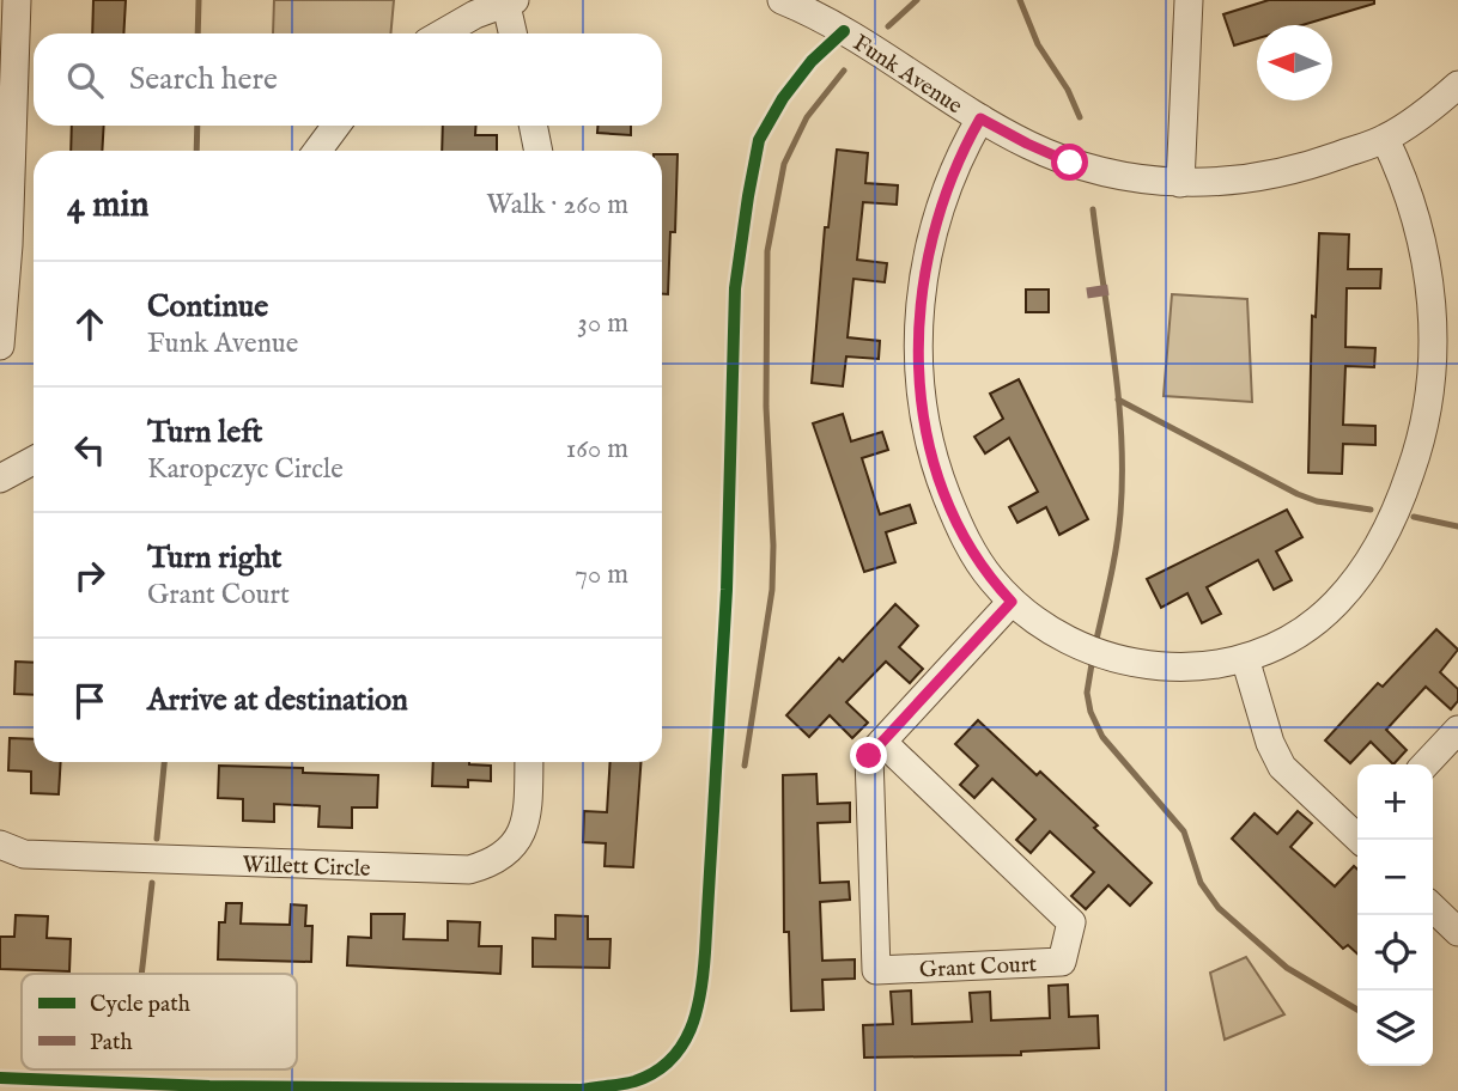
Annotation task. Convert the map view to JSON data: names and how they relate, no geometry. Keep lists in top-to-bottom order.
{
  "streets": {
    "street": ["Funk Avenue", "Willett Circle", "Grant Court"]
  },
  "legend": ["Cycle path", "Path"],
  "north": "left",
  "page": {
    "search": "Search here",
    "heading": ["4 min", "Walk · 260 m"],
    "list": [
      ["Continue", "Funk Avenue", "30 m"],
      ["Turn left", "Karopczyc Circle", "160 m"],
      ["Turn right", "Grant Court", "70 m"],
      "Arrive at destination"
    ],
    "map_buttons": ["+", "−"]
  }
}
